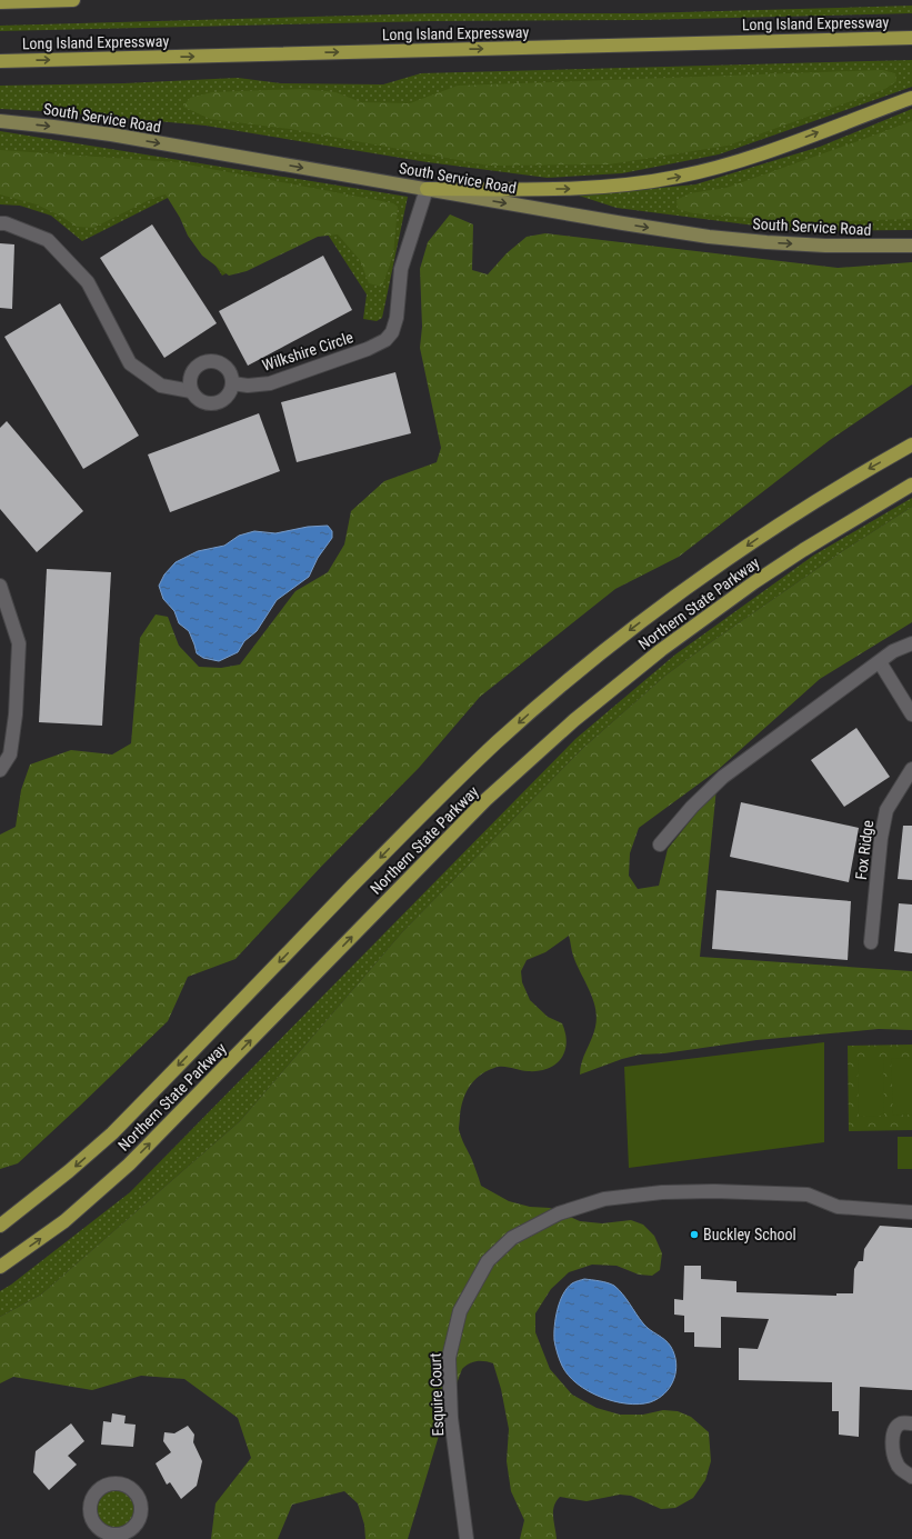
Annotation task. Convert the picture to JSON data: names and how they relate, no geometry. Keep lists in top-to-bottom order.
{
  "streets": {
    "highway": ["Long Island Expressway", "Northern State Parkway"],
    "main road": ["South Service Road"],
    "street": ["Wilkshire Circle", "Fox Ridge", "Esquire Court"]
  },
  "crossings": [
    ["South Service Road", "Wilkshire Circle"]
  ],
  "one_way": ["Long Island Expressway", "South Service Road"],
  "places": ["Buckley School"]
}
